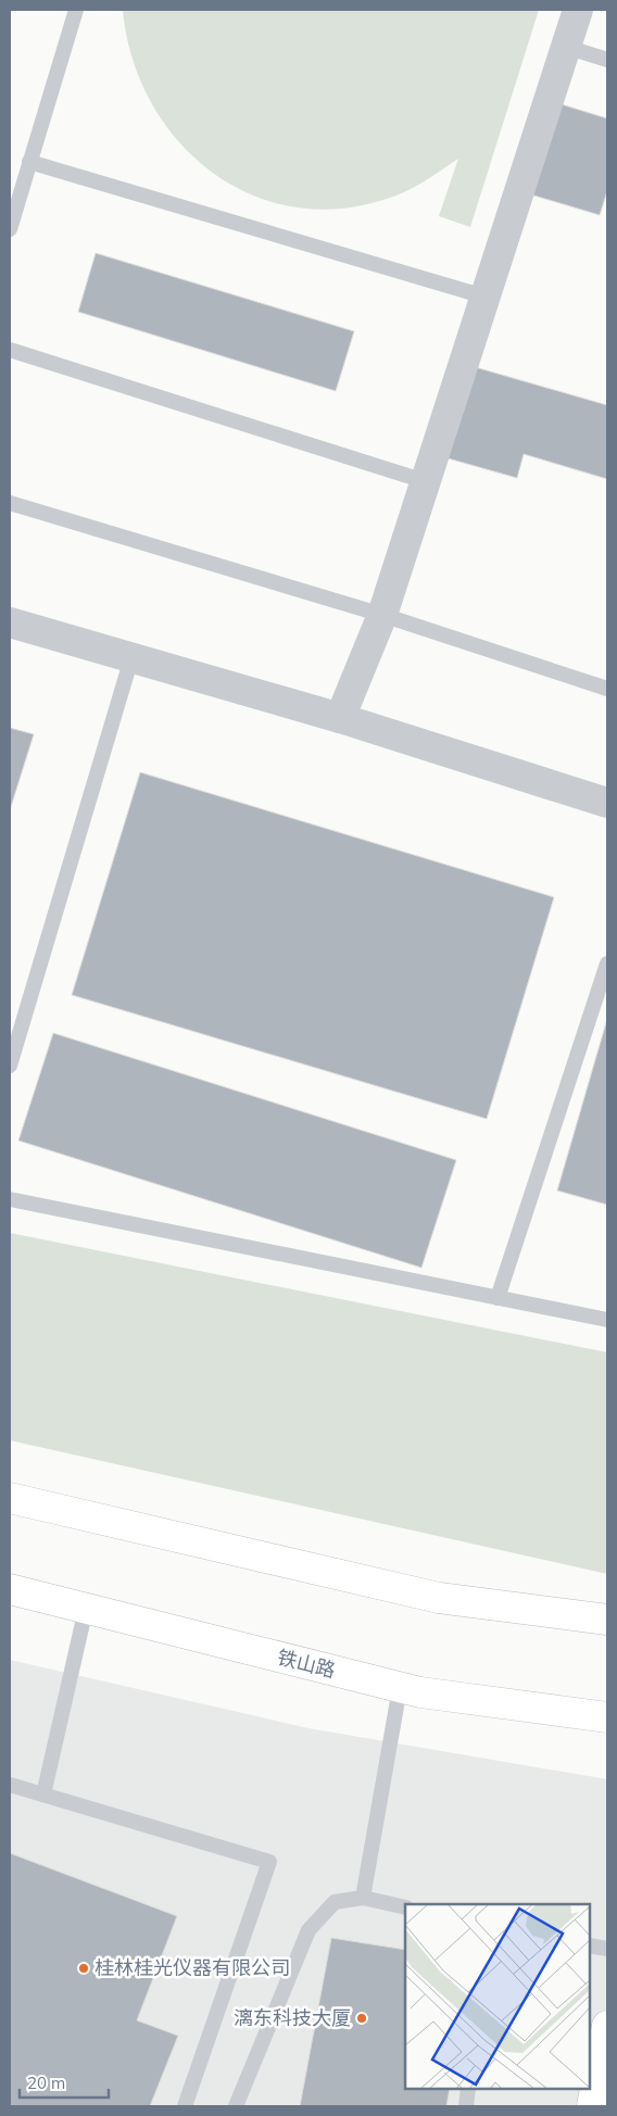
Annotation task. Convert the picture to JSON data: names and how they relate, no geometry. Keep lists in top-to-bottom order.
{
  "streets": {
    "main road": ["铁山路"]
  },
  "places": ["桂林桂光仪器有限公司", "漓东科技大厦"],
  "scale_bar": "20 m"
}
